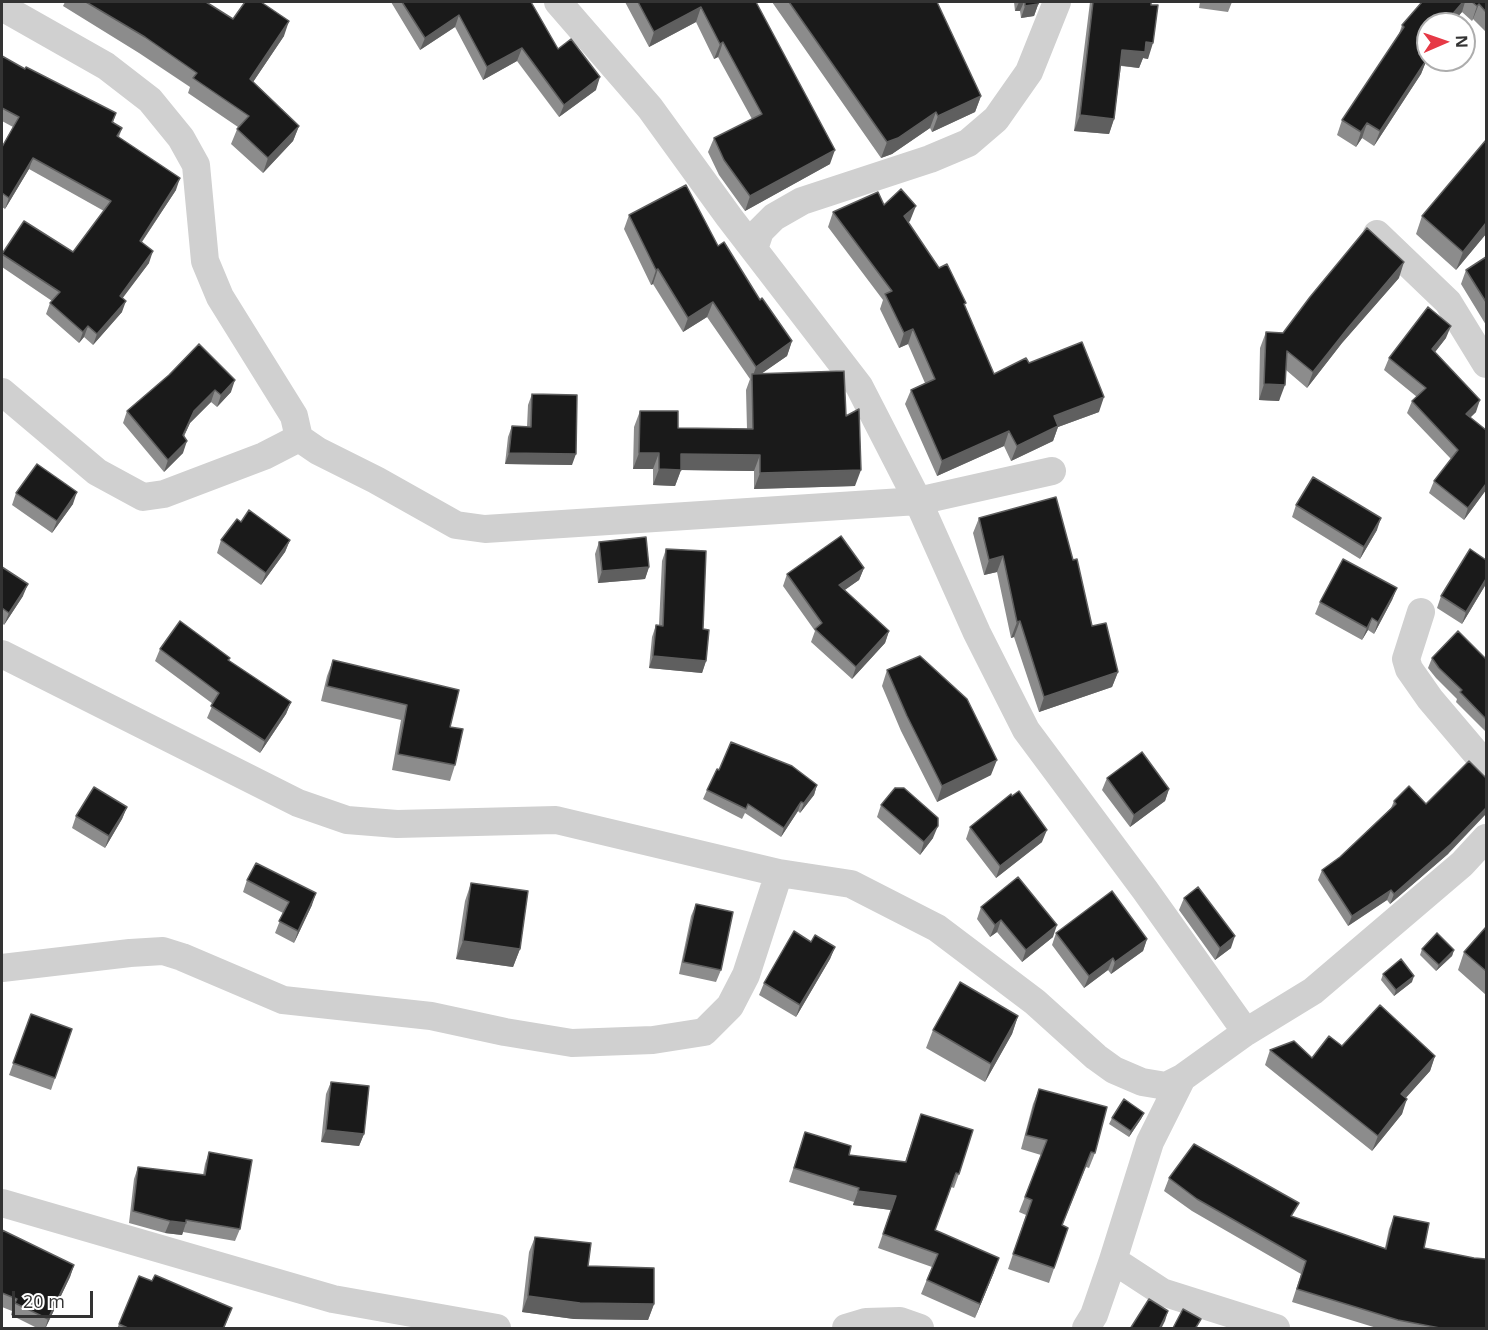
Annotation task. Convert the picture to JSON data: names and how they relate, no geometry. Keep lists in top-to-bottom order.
{
  "scale_bar": "20 m",
  "north": "right"
}
